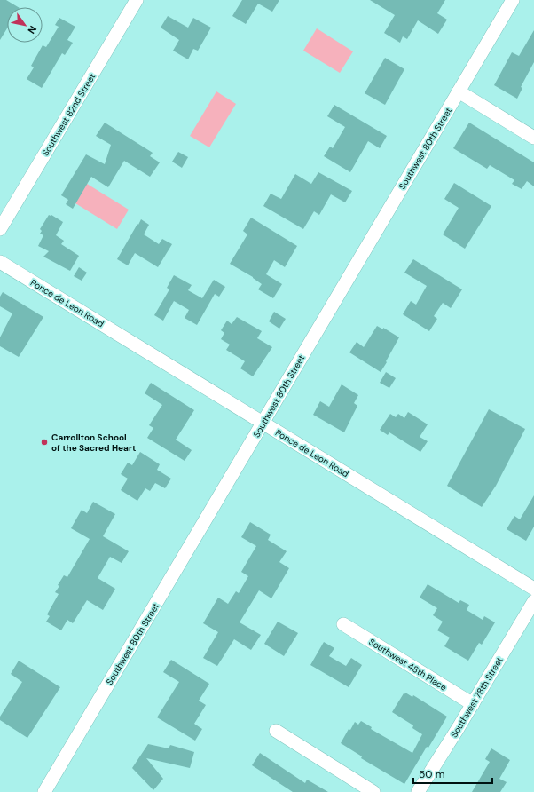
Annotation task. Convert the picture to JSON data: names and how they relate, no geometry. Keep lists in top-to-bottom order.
{
  "streets": {
    "street": [
      "Southwest 82nd Street",
      "Southwest 80th Street",
      "Ponce de Leon Road",
      "Southwest 48th Place",
      "Southwest 78th Street"
    ]
  },
  "crossings": [
    ["Southwest 80th Street", "Ponce de Leon Road"],
    ["Southwest 48th Place", "Southwest 78th Street"]
  ],
  "places": ["Carrollton School of the Sacred Heart"],
  "scale_bar": "50 m",
  "north": "bottom right"
}
